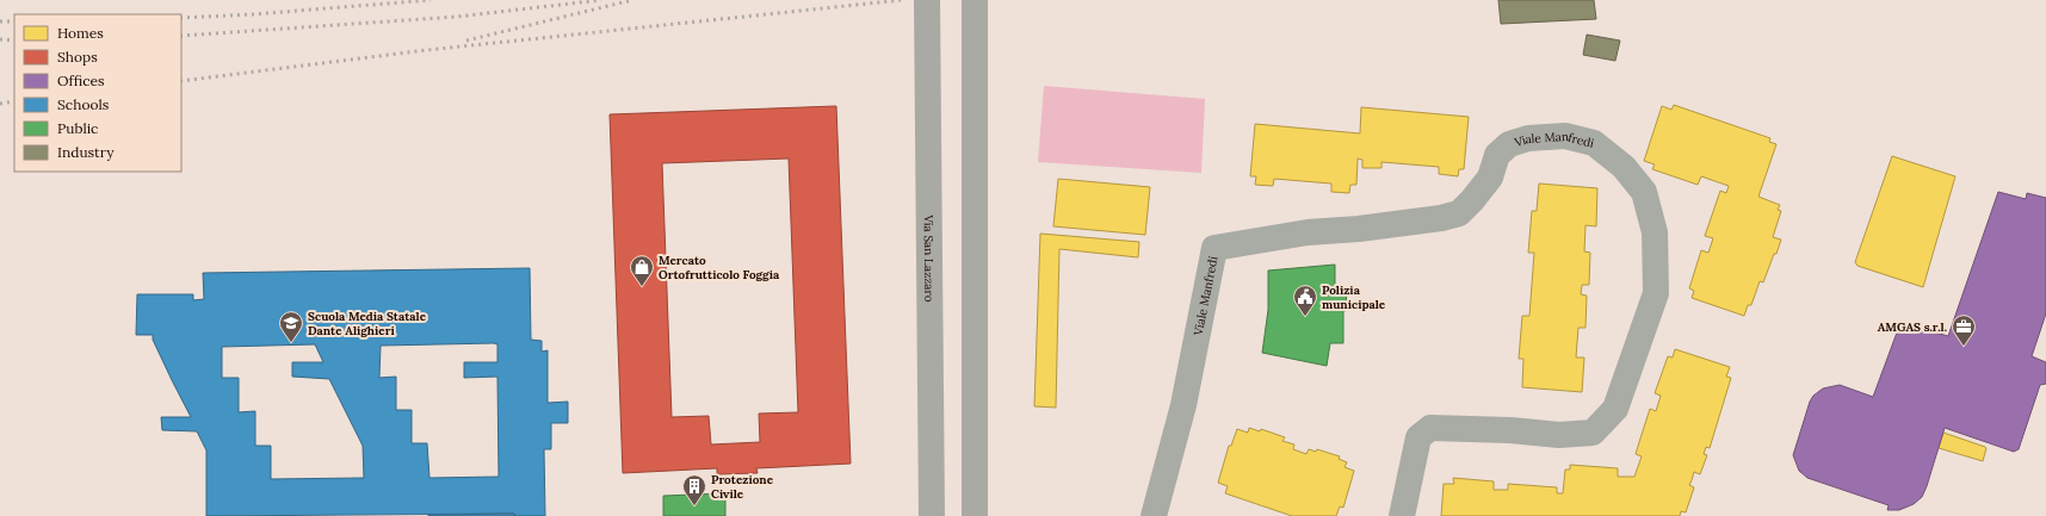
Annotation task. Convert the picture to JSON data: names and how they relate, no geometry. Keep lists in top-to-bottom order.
{
  "streets": {
    "main road": ["Via San Lazzaro"],
    "street": ["Viale Manfredi"]
  },
  "places": {
    "shop": ["Mercato Ortofrutticolo Foggia"],
    "public building": ["Polizia municipale"],
    "school or university": ["Scuola Media Statale Dante Alighieri"],
    "office": ["AMGAS s.r.l."],
    "building": ["Protezione Civile"]
  },
  "legend": [
    "Homes",
    "Shops",
    "Offices",
    "Schools",
    "Public",
    "Industry"
  ]
}
